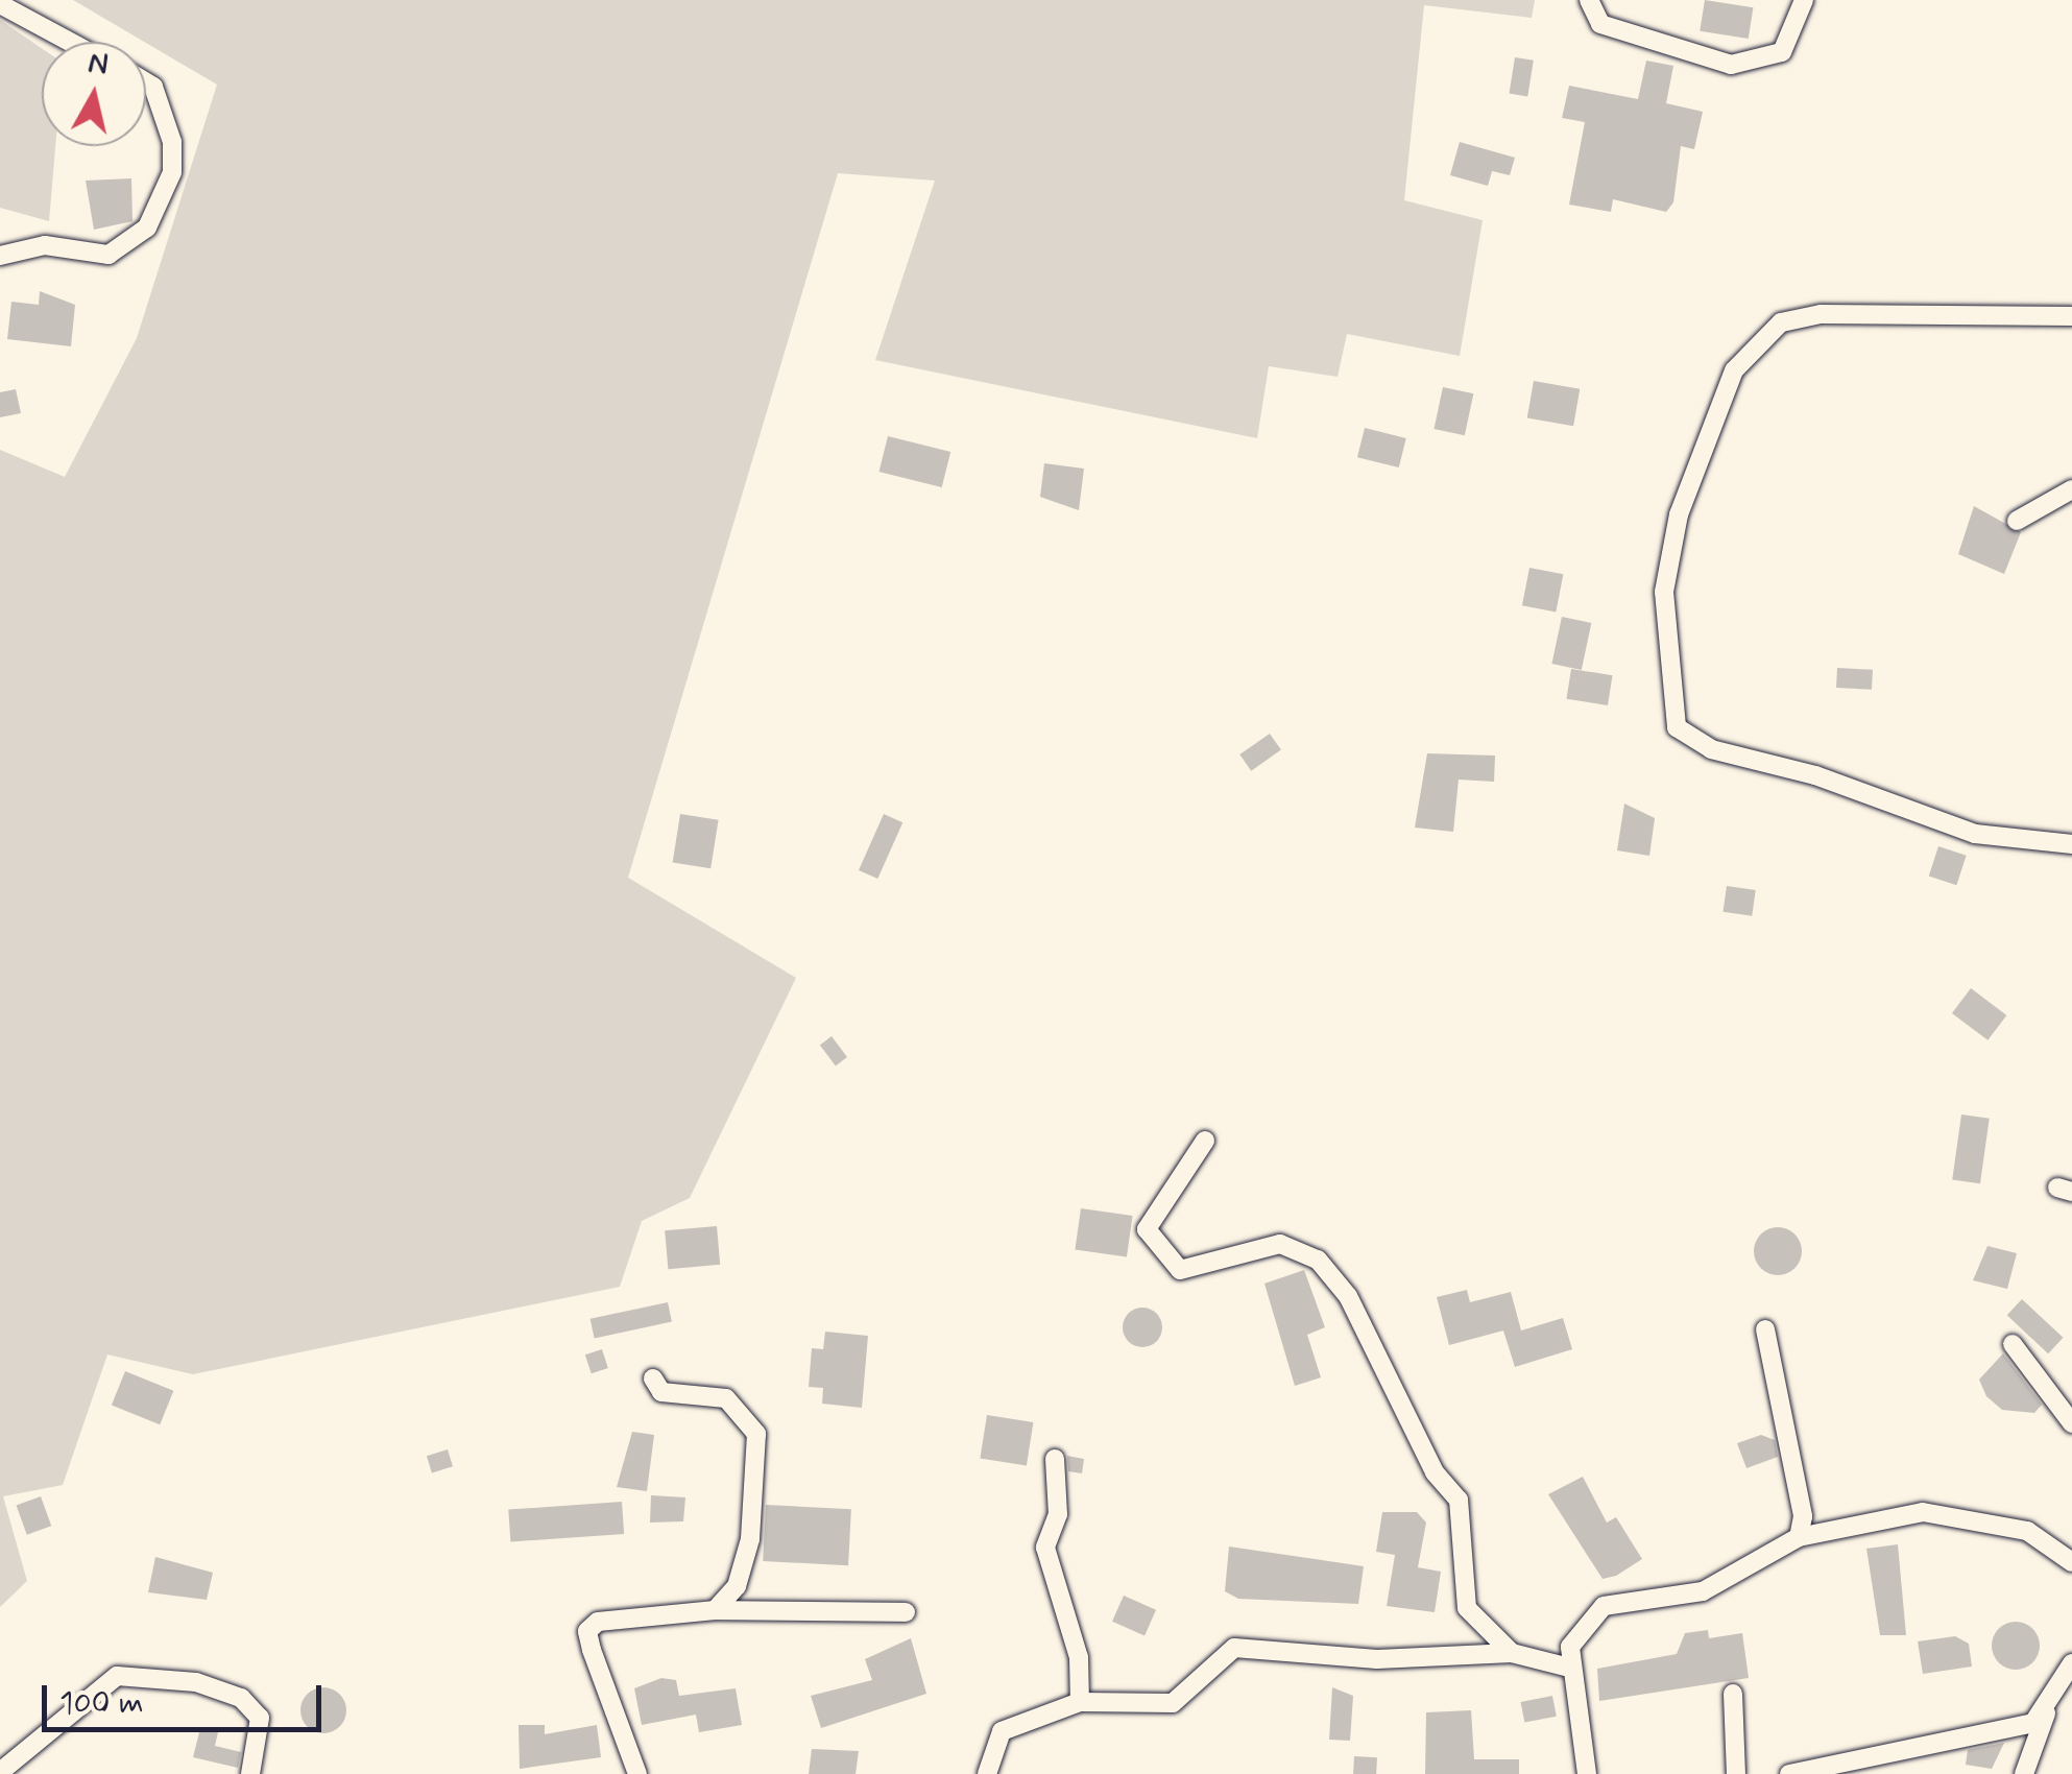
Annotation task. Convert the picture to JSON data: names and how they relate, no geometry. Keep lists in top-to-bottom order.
{
  "scale_bar": "100 m",
  "north": "top"
}
